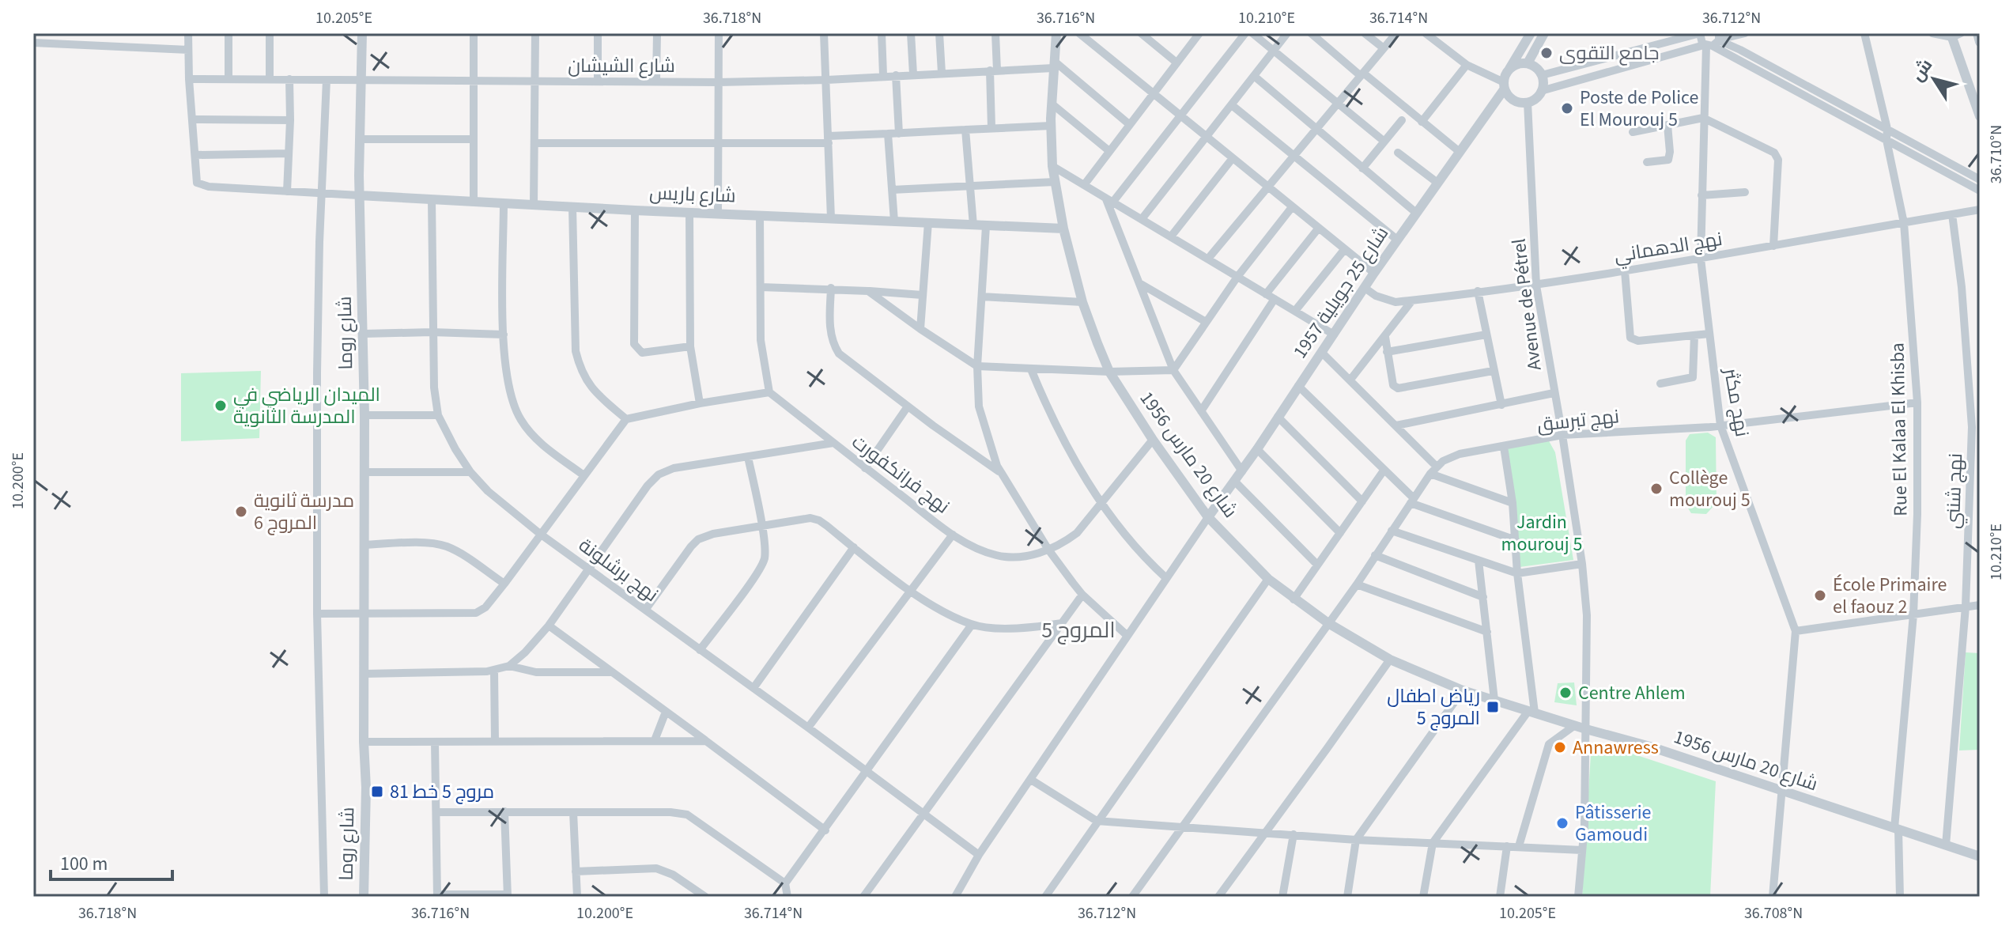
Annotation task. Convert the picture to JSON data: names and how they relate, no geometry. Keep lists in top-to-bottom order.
{
  "streets": {
    "street": [
      "شارع الشيشان",
      "شارع باريس",
      "نهج الدهماني",
      "شارع 25 جويلية 1957",
      "Avenue de Pétrel",
      "شارع روما",
      "نهج مكثر",
      "نهج تبرسق",
      "Rue El Kalaa El Khisba",
      "شارع 20 مارس 1956",
      "نهج فرانكفورت",
      "نهج شنني",
      "نهج برشلونة"
    ]
  },
  "crossings": [
    ["شارع الشيشان", "شارع روما"],
    ["شارع الشيشان", "شارع 20 مارس 1956"],
    ["شارع باريس", "شارع روما"],
    ["شارع باريس", "شارع 20 مارس 1956"],
    ["شارع باريس", "نهج برشلونة"],
    ["نهج الدهماني", "شارع 25 جويلية 1957"],
    ["نهج الدهماني", "Avenue de Pétrel"],
    ["نهج الدهماني", "نهج مكثر"],
    ["نهج الدهماني", "Rue El Kalaa El Khisba"],
    ["نهج الدهماني", "نهج شنني"],
    ["شارع 25 جويلية 1957", "Avenue de Pétrel"],
    ["شارع 25 جويلية 1957", "شارع 20 مارس 1956"],
    ["Avenue de Pétrel", "نهج تبرسق"],
    ["Avenue de Pétrel", "شارع 20 مارس 1956"],
    ["نهج مكثر", "نهج تبرسق"],
    ["نهج مكثر", "شارع 20 مارس 1956"],
    ["نهج تبرسق", "Rue El Kalaa El Khisba"],
    ["نهج تبرسق", "شارع 20 مارس 1956"],
    ["Rue El Kalaa El Khisba", "شارع 20 مارس 1956"],
    ["شارع 20 مارس 1956", "نهج فرانكفورت"],
    ["شارع 20 مارس 1956", "نهج شنني"]
  ],
  "districts": ["المروج 5"],
  "parks": ["Jardin mourouj 5"],
  "places": {
    "other": [
      "جامع التقوى",
      "Poste de Police El Mourouj 5",
      "الميدان الرياضي في المدرسة الثانوية",
      "Collège mourouj 5",
      "مدرسة ثانوية المروج 6",
      "École Primaire el faouz 2",
      "Centre Ahlem",
      "Annawress",
      "Pâtisserie Gamoudi"
    ],
    "transit": ["رياض اطفال المروج 5", "مروج 5 خط 81"]
  },
  "scale_bar": "100 m",
  "north": "top left",
  "coordinates": [
    "10.205°E",
    "36.718°N",
    "36.716°N",
    "10.210°E",
    "36.714°N",
    "36.712°N",
    "36.710°N",
    "10.200°E",
    "36.708°N"
  ]
}
